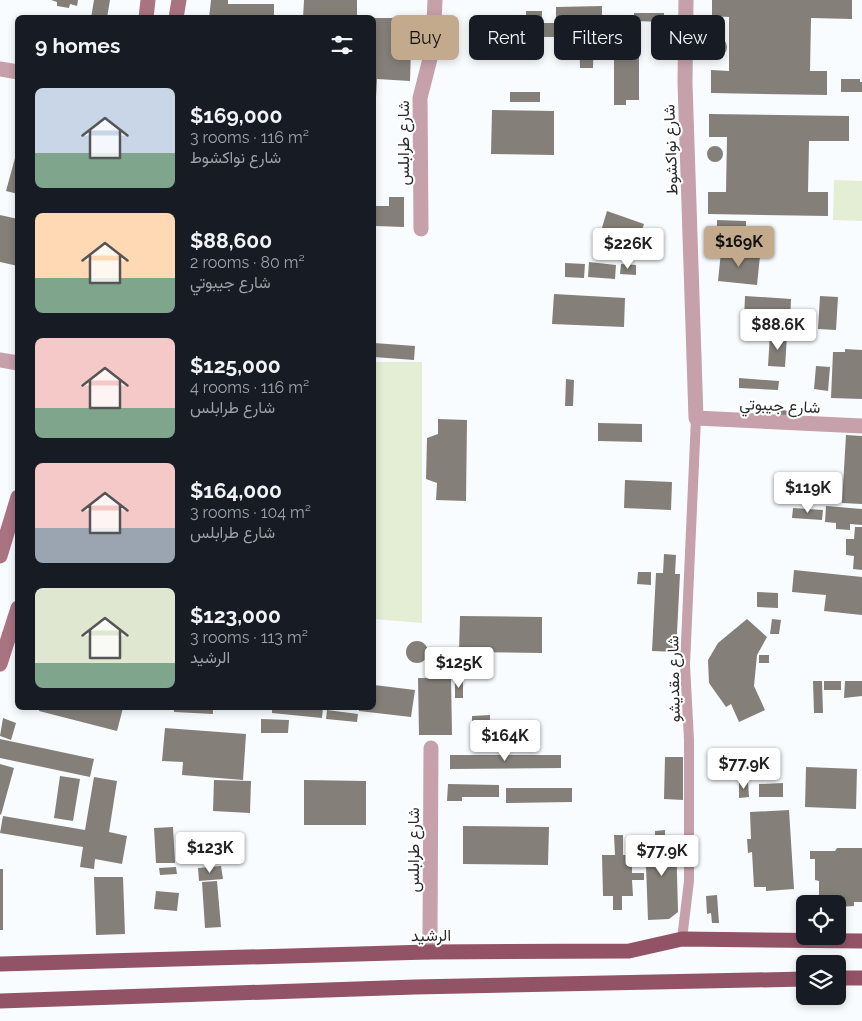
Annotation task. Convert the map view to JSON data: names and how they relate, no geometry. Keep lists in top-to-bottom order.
{
  "streets": {
    "main road": ["الرشيد"],
    "street": ["شارع طرابلس", "شارع نواكشوط", "شارع جيبوتي"],
    "lane": ["شارع مقديشو"]
  },
  "crossings": [
    ["شارع طرابلس", "الرشيد"],
    ["شارع نواكشوط", "شارع جيبوتي"],
    ["شارع نواكشوط", "شارع مقديشو"],
    ["شارع جيبوتي", "شارع مقديشو"],
    ["شارع مقديشو", "الرشيد"]
  ],
  "page": {
    "chip": [
      "Buy",
      "Rent",
      "Filters",
      "New"
    ],
    "heading": "9 homes",
    "list": [
      {
        "name": "$169,000",
        "note": "3 rooms · 116 m² · شارع نواكشوط"
      },
      {
        "name": "$88,600",
        "note": "2 rooms · 80 m² · شارع جيبوتي"
      },
      {
        "name": "$125,000",
        "note": "4 rooms · 116 m² · شارع طرابلس"
      },
      {
        "name": "$164,000",
        "note": "3 rooms · 104 m² · شارع طرابلس"
      },
      {
        "name": "$123,000",
        "note": "3 rooms · 113 m² · الرشيد"
      }
    ],
    "price": [
      "$169K",
      "$226K",
      "$88.6K",
      "$119K",
      "$125K",
      "$164K",
      "$77.9K",
      "$123K",
      "$77.9K"
    ]
  }
}
